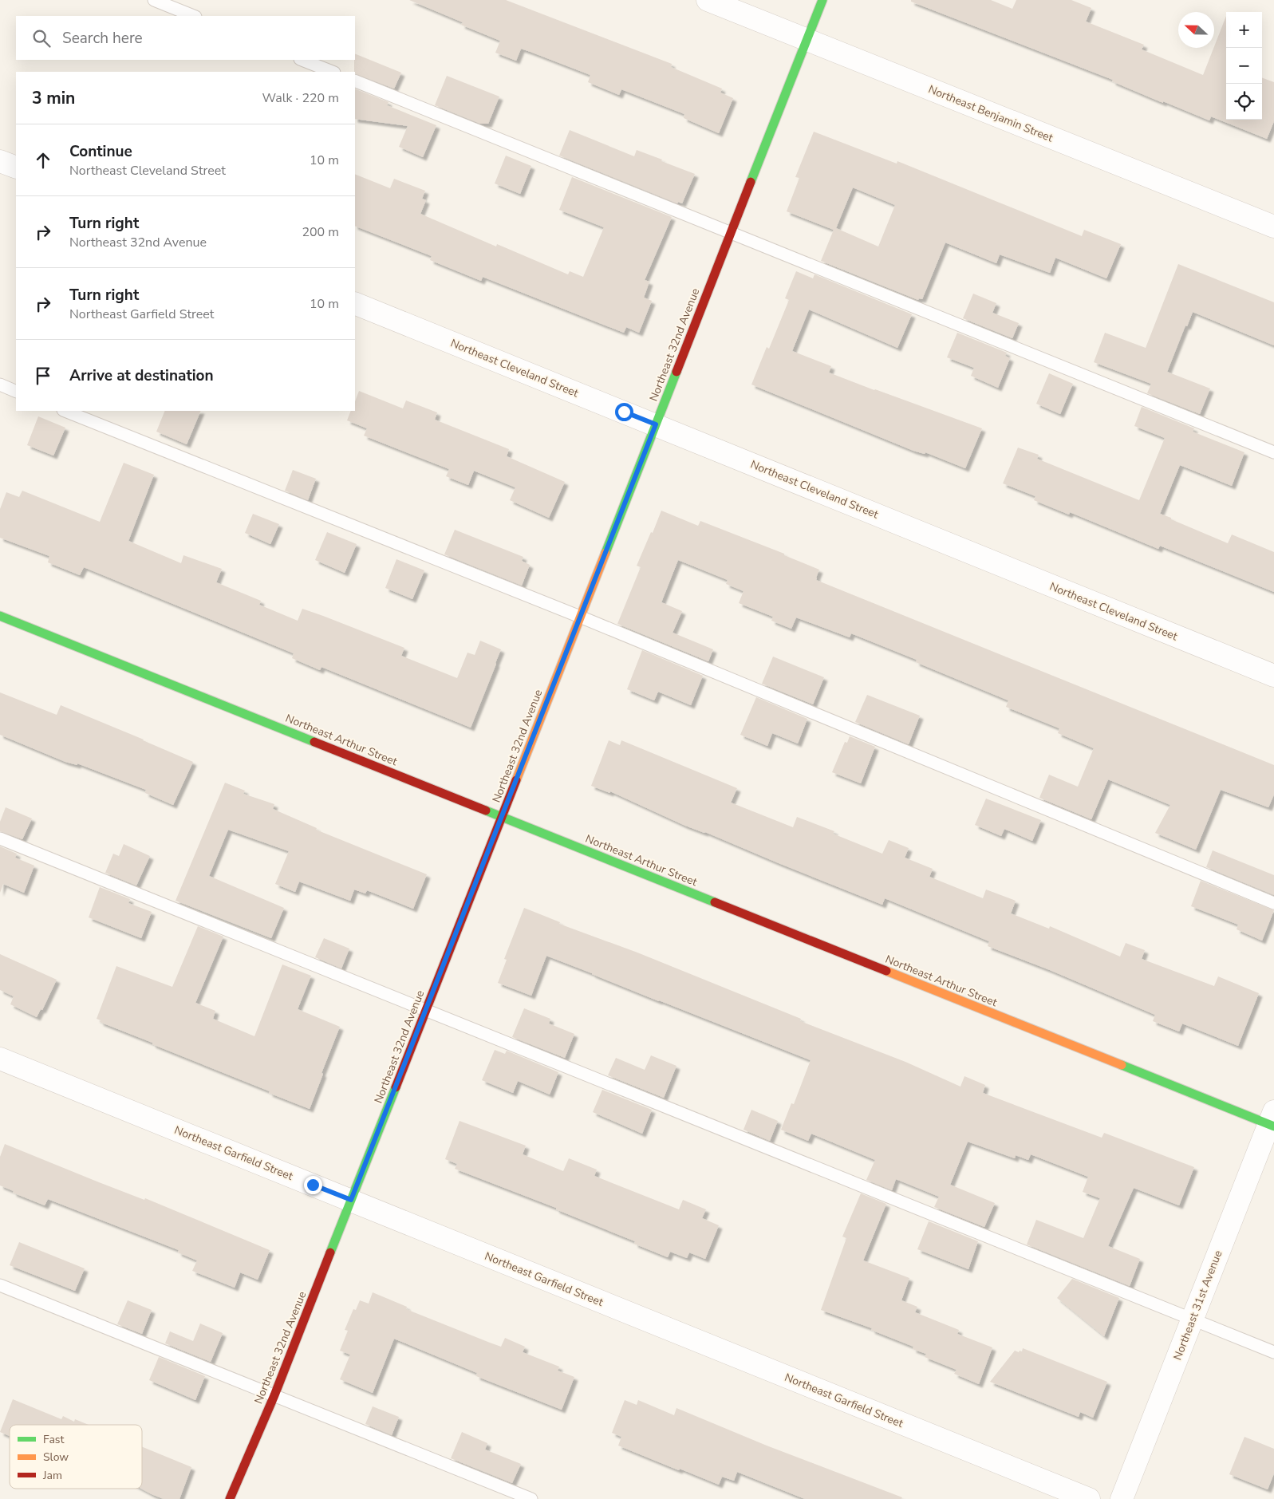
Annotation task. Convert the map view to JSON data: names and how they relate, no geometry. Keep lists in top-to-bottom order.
{
  "streets": {
    "street": [
      "Northeast Benjamin Street",
      "Northeast 32nd Avenue",
      "Northeast Cleveland Street",
      "Northeast Arthur Street",
      "Northeast Garfield Street",
      "Northeast 31st Avenue"
    ]
  },
  "crossings": [
    ["Northeast Benjamin Street", "Northeast 32nd Avenue"],
    ["Northeast 32nd Avenue", "Northeast Cleveland Street"],
    ["Northeast 32nd Avenue", "Northeast Arthur Street"],
    ["Northeast 32nd Avenue", "Northeast Garfield Street"],
    ["Northeast Arthur Street", "Northeast 31st Avenue"]
  ],
  "legend": ["Fast", "Slow", "Jam"],
  "north": "left",
  "page": {
    "map_buttons": ["+", "−"],
    "search": "Search here",
    "heading": ["3 min", "Walk · 220 m"],
    "list": [
      ["Continue", "Northeast Cleveland Street", "10 m"],
      ["Turn right", "Northeast 32nd Avenue", "200 m"],
      ["Turn right", "Northeast Garfield Street", "10 m"],
      "Arrive at destination"
    ]
  }
}
